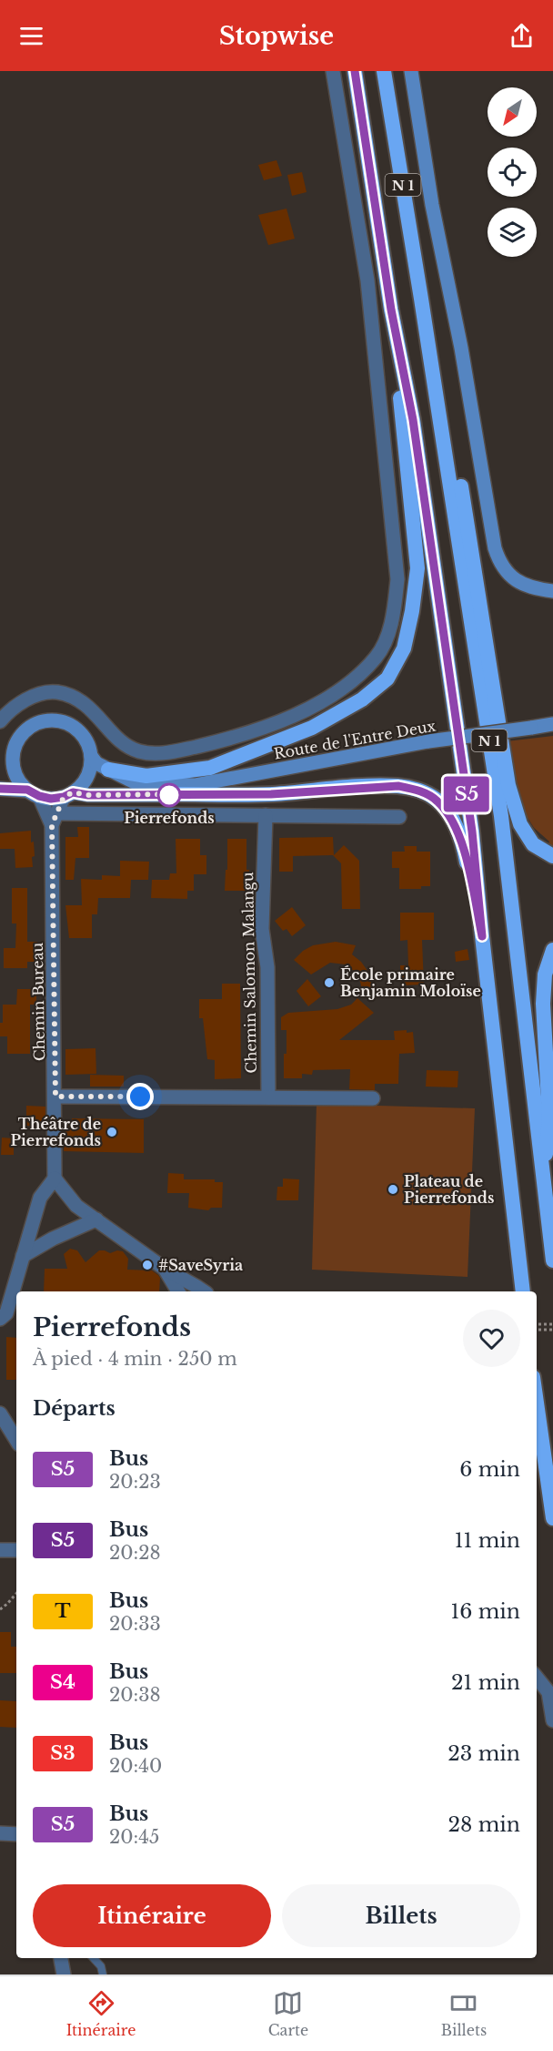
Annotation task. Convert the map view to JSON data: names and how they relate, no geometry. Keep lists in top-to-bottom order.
{
  "streets": {
    "highway": ["N 1"],
    "main road": ["Route de l'Entre Deux"],
    "street": ["Chemin Salomon Malangu", "Chemin Bureau"]
  },
  "crossings": [
    ["Route de l'Entre Deux", "Chemin Bureau"]
  ],
  "places": [
    "Pierrefonds",
    "École primaire Benjamin Moloïse",
    "Théâtre de Pierrefonds",
    "Plateau de Pierrefonds",
    "#SaveSyria"
  ],
  "lines": ["bus line S5"],
  "north": "bottom left",
  "page": {
    "header": "Stopwise",
    "on_map": "S5",
    "heading": [
      ["Pierrefonds", "À pied · 4 min · 250 m"],
      "Départs"
    ],
    "list": [
      {
        "mark": "S5",
        "name": "Bus",
        "note": "20:23",
        "value": "6 min"
      },
      {
        "mark": "S5",
        "name": "Bus",
        "note": "20:28",
        "value": "11 min"
      },
      {
        "mark": "T",
        "name": "Bus",
        "note": "20:33",
        "value": "16 min"
      },
      {
        "mark": "S4",
        "name": "Bus",
        "note": "20:38",
        "value": "21 min"
      },
      {
        "mark": "S3",
        "name": "Bus",
        "note": "20:40",
        "value": "23 min"
      },
      {
        "mark": "S5",
        "name": "Bus",
        "note": "20:45",
        "value": "28 min"
      }
    ],
    "buttons": ["Itinéraire", "Billets"],
    "tabs": ["Itinéraire", "Carte", "Billets"]
  }
}
